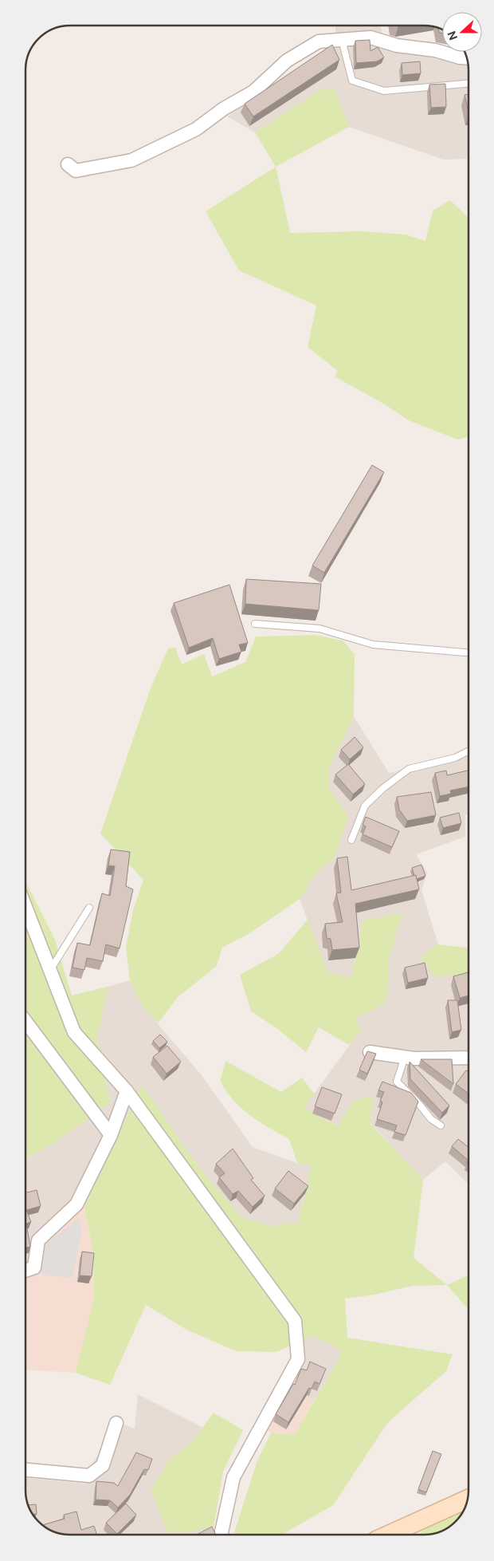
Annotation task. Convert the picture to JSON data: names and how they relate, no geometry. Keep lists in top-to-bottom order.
{
  "north": "left"
}
